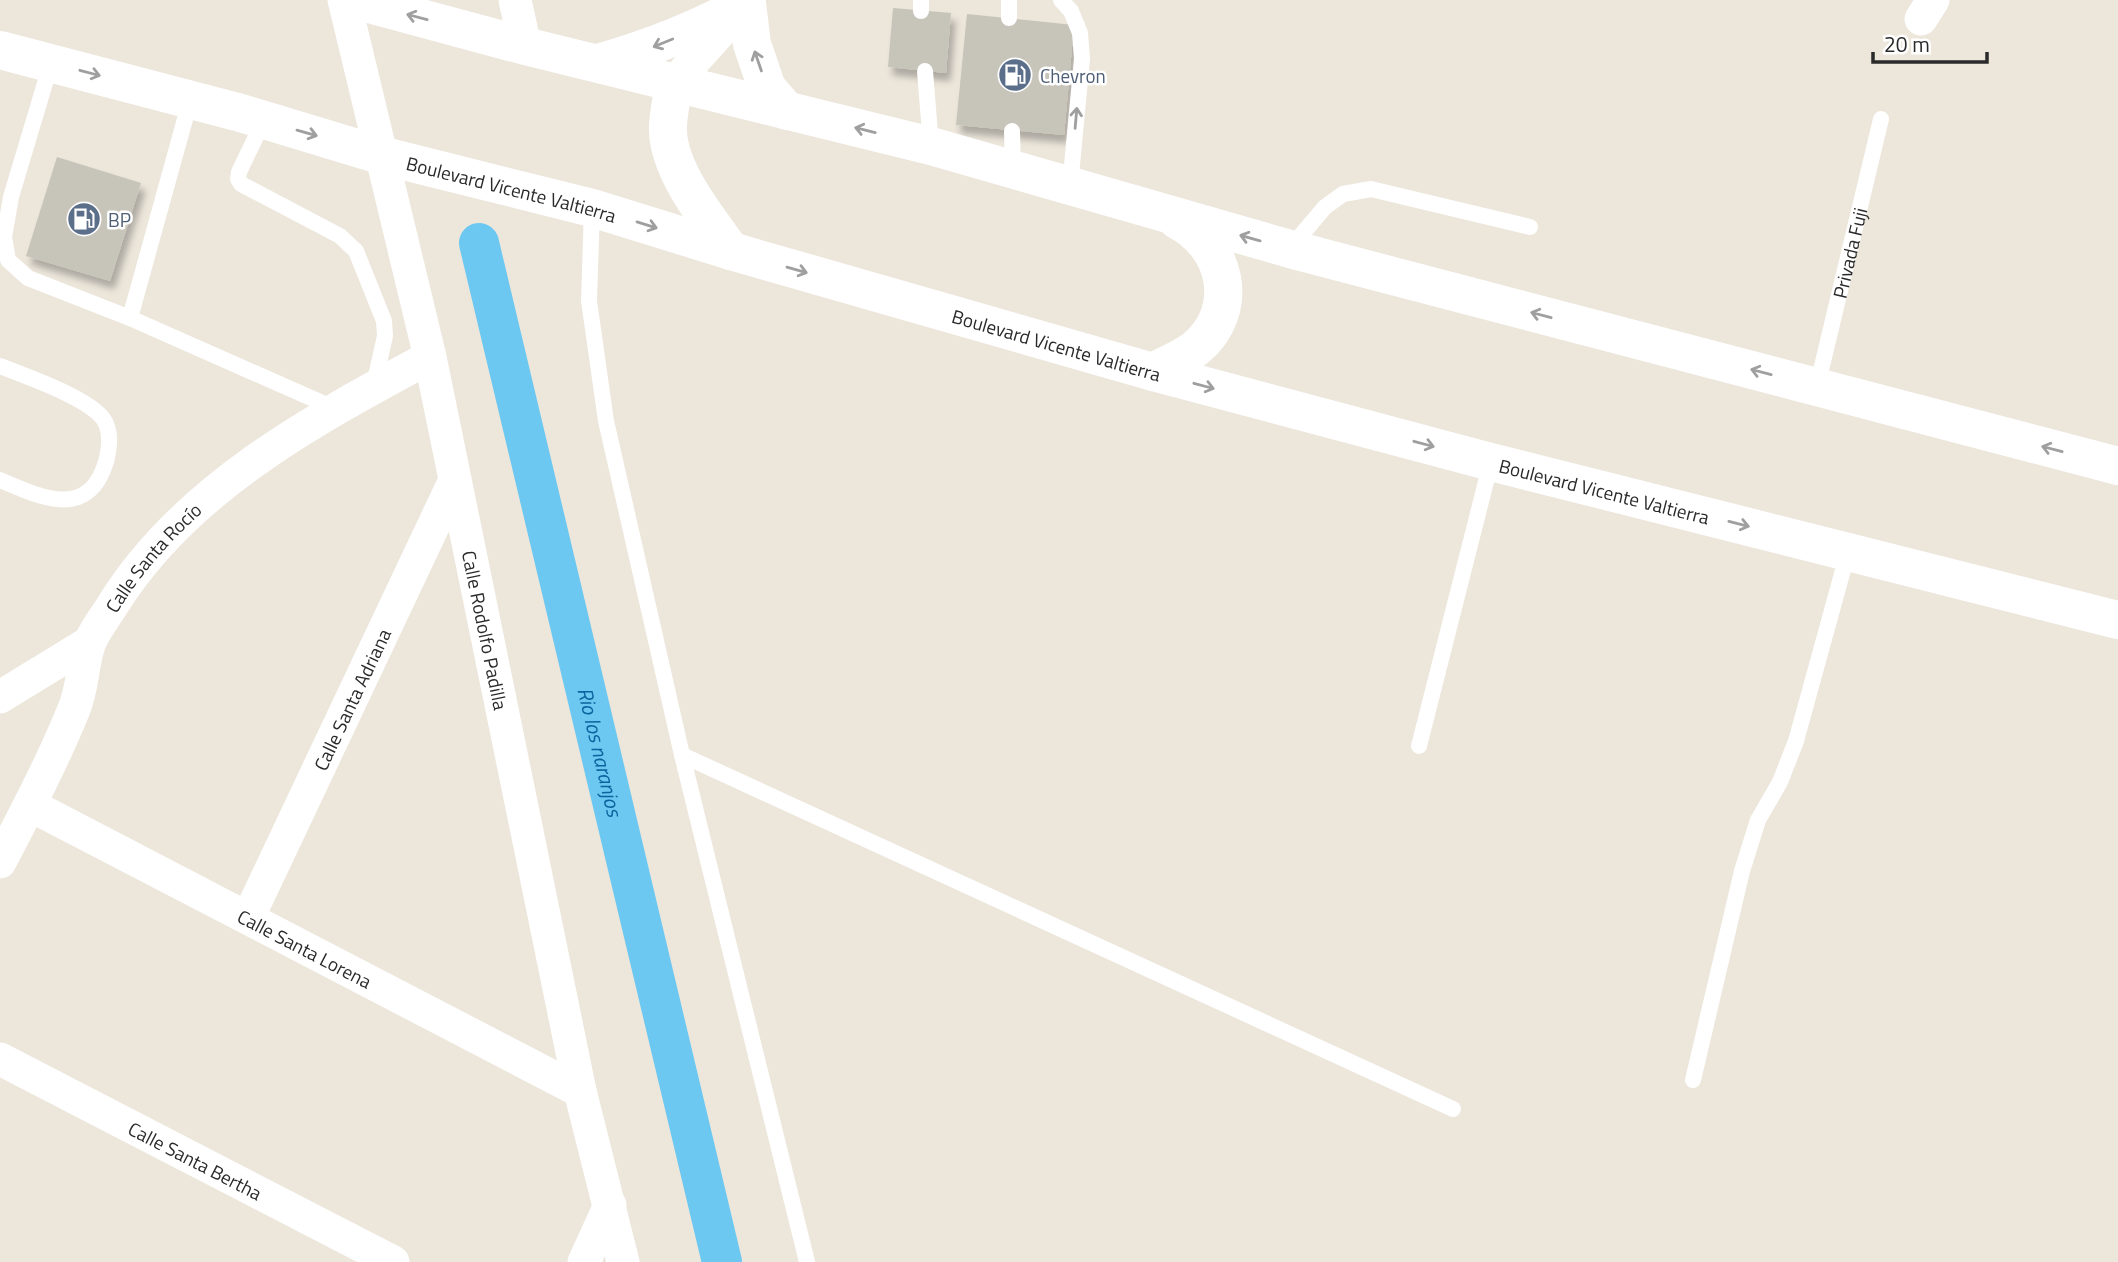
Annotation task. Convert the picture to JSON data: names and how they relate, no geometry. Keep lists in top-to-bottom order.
{
  "streets": {
    "main road": ["Boulevard Vicente Valtierra"],
    "street": [
      "Calle Santa Rocío",
      "Calle Rodolfo Padilla",
      "Calle Santa Adriana",
      "Calle Santa Lorena",
      "Calle Santa Bertha"
    ],
    "lane": ["Privada Fuji"]
  },
  "crossings": [
    ["Boulevard Vicente Valtierra", "Calle Rodolfo Padilla"],
    ["Calle Santa Rocío", "Calle Rodolfo Padilla"],
    ["Calle Santa Rocío", "Calle Santa Lorena"],
    ["Calle Rodolfo Padilla", "Calle Santa Adriana"],
    ["Calle Rodolfo Padilla", "Calle Santa Lorena"],
    ["Calle Santa Adriana", "Calle Santa Lorena"]
  ],
  "water": ["Rio los naranjos"],
  "places": {
    "fuel station": ["Chevron", "BP"]
  },
  "scale_bar": "20 m"
}
